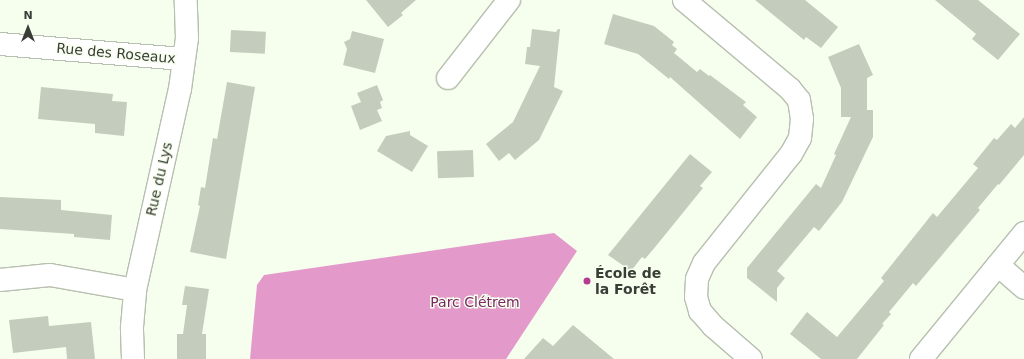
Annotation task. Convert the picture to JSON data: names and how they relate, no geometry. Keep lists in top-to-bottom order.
{
  "streets": {
    "street": ["Rue des Roseaux", "Rue du Lys"]
  },
  "crossings": [
    ["Rue des Roseaux", "Rue du Lys"]
  ],
  "parks": ["Parc Clétrem"],
  "places": ["École de la Forêt"],
  "north": "top"
}
